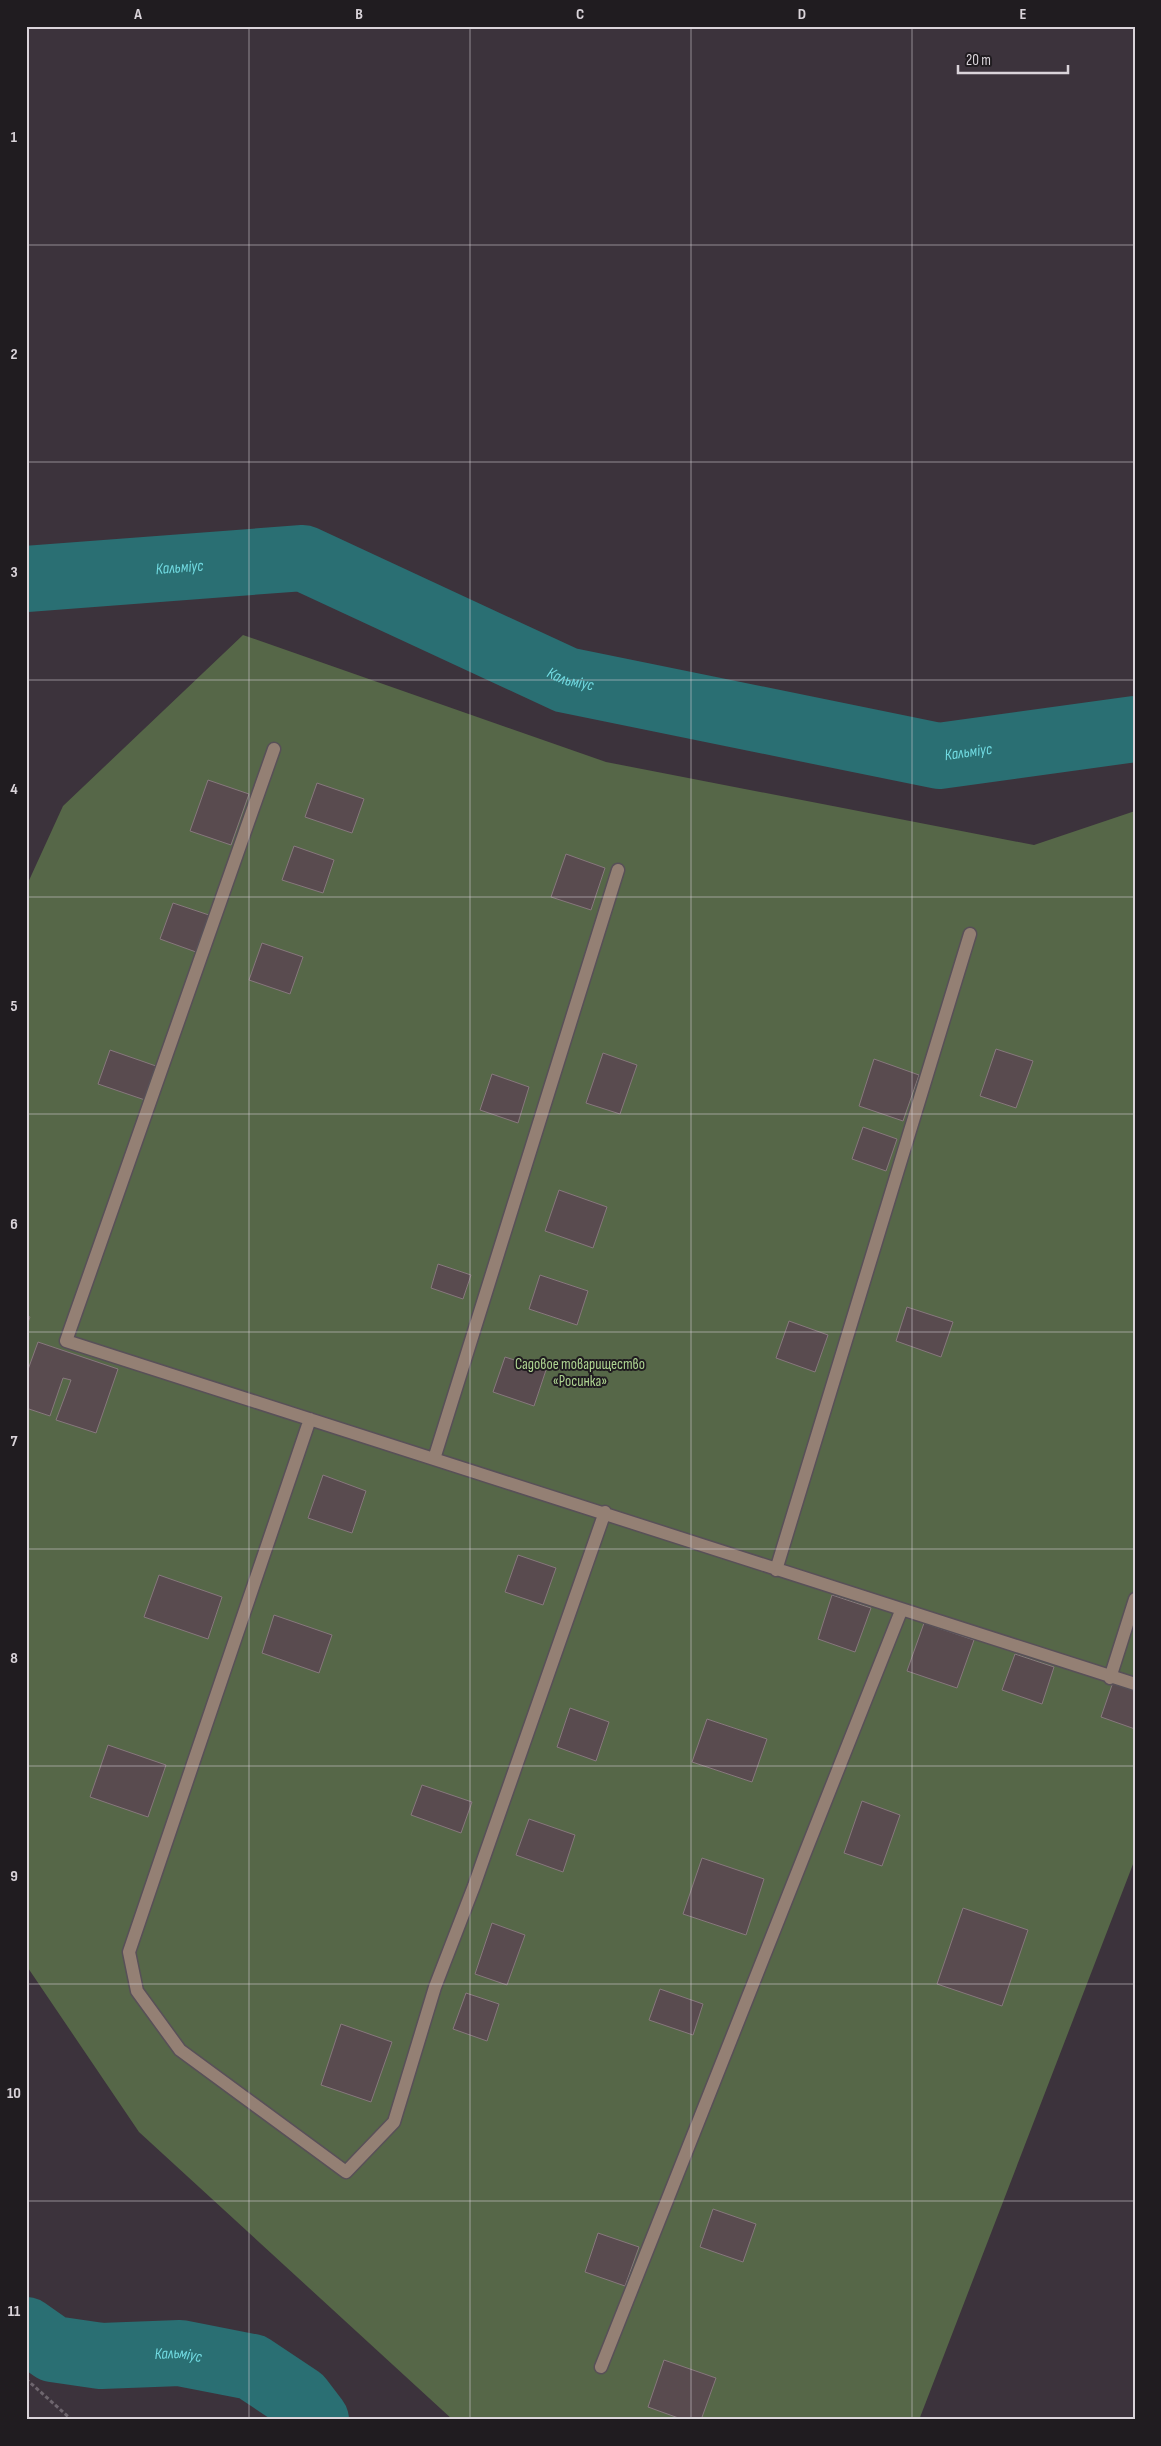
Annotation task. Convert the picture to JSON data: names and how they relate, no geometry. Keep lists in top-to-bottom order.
{
  "water": ["Кальміус"],
  "parks": ["Садовое товарищество «Росинка»"],
  "scale_bar": "20 m",
  "grid": {
    "columns": [
      "A",
      "B",
      "C",
      "D",
      "E"
    ],
    "rows": [
      "1",
      "2",
      "3",
      "4",
      "5",
      "6",
      "7",
      "8",
      "9",
      "10",
      "11"
    ]
  }
}
